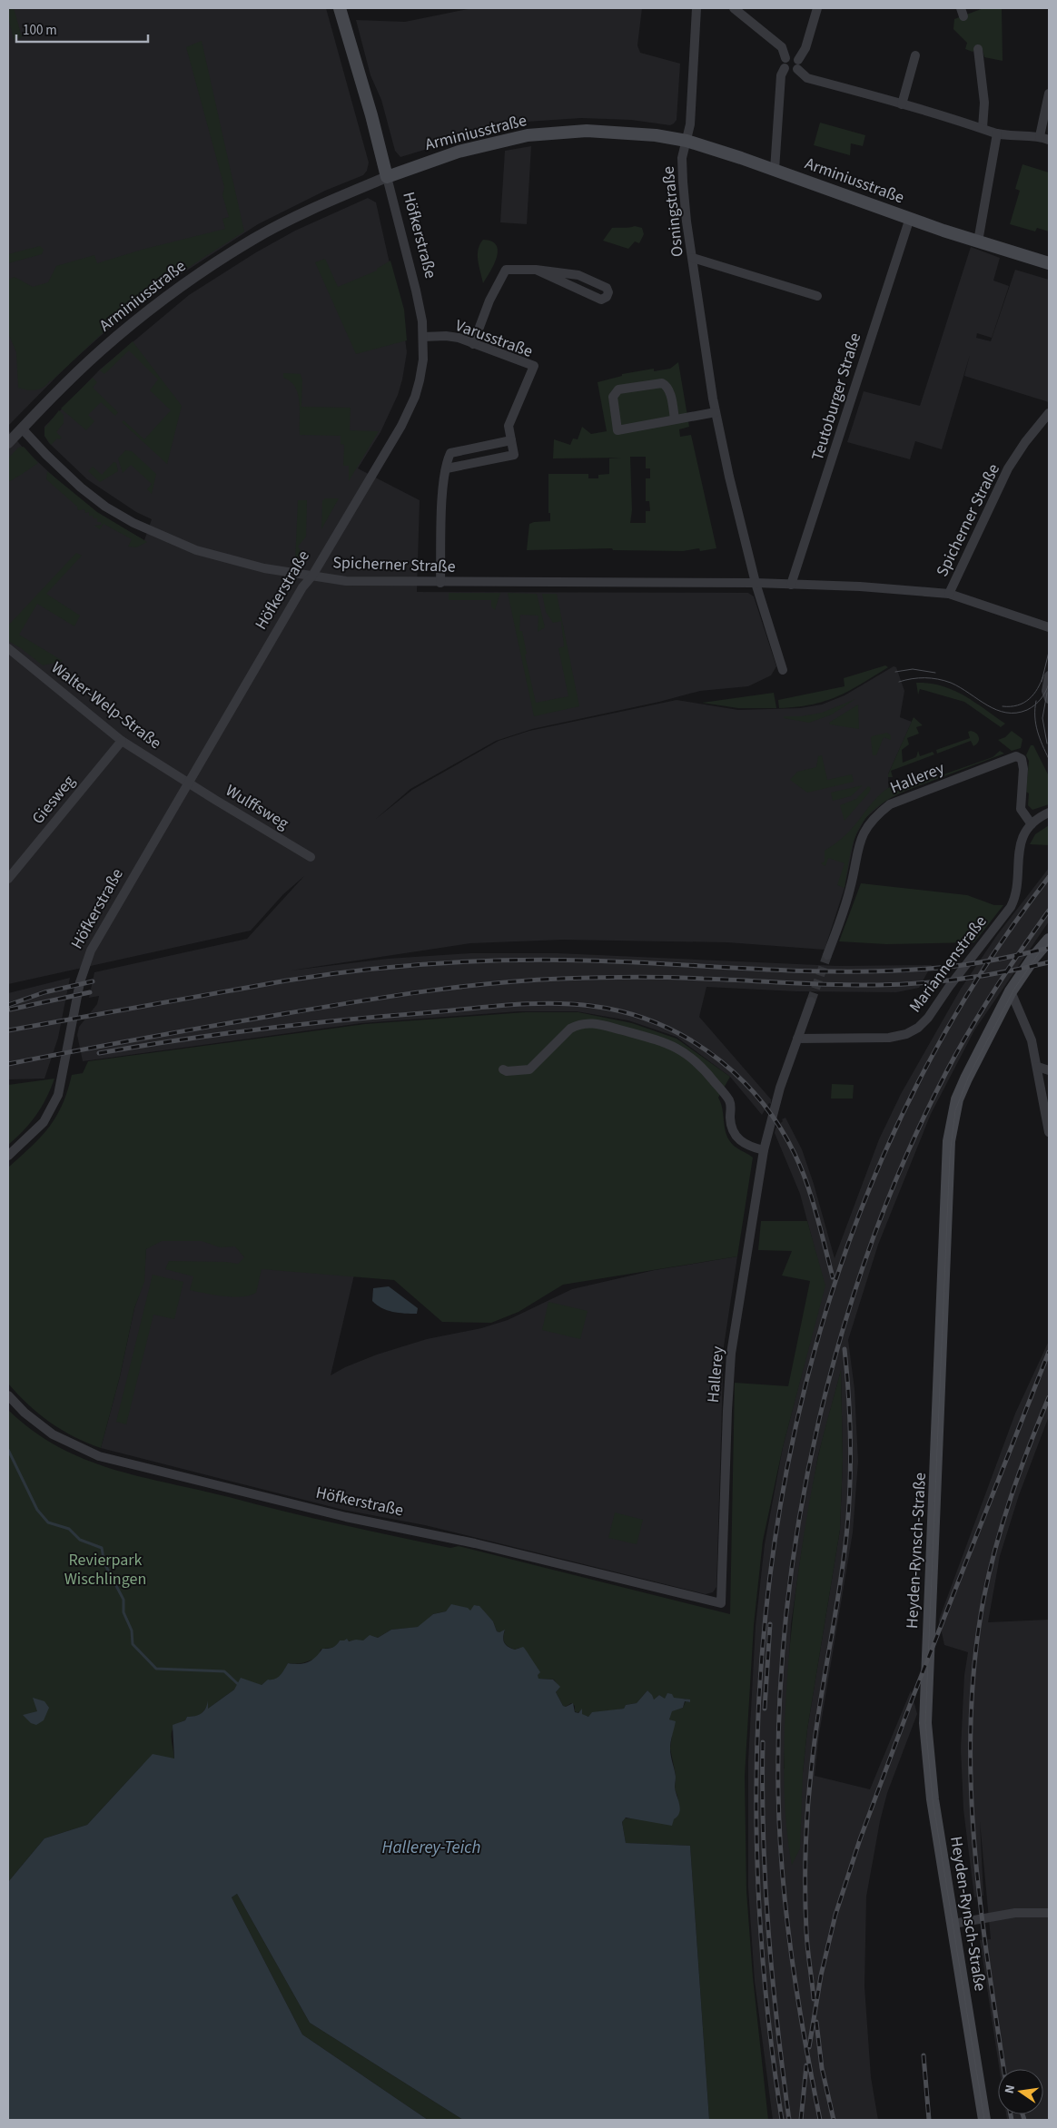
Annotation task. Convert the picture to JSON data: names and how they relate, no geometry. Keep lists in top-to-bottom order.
{
  "streets": {
    "main road": ["Arminiusstraße", "Höfkerstraße", "Heyden-Rynsch-Straße"],
    "street": [
      "Osningstraße",
      "Varusstraße",
      "Teutoburger Straße",
      "Spicherner Straße",
      "Walter-Welp-Straße",
      "Hallerey",
      "Giesweg",
      "Wulffsweg",
      "Mariannenstraße"
    ]
  },
  "crossings": [
    ["Arminiusstraße", "Osningstraße"],
    ["Arminiusstraße", "Höfkerstraße"],
    ["Arminiusstraße", "Teutoburger Straße"],
    ["Arminiusstraße", "Spicherner Straße"],
    ["Osningstraße", "Spicherner Straße"],
    ["Höfkerstraße", "Varusstraße"],
    ["Höfkerstraße", "Spicherner Straße"],
    ["Höfkerstraße", "Walter-Welp-Straße"],
    ["Höfkerstraße", "Hallerey"],
    ["Höfkerstraße", "Wulffsweg"],
    ["Teutoburger Straße", "Spicherner Straße"],
    ["Walter-Welp-Straße", "Giesweg"],
    ["Walter-Welp-Straße", "Wulffsweg"],
    ["Hallerey", "Mariannenstraße"]
  ],
  "water": ["Hallerey-Teich"],
  "parks": ["Revierpark Wischlingen"],
  "scale_bar": "100 m",
  "north": "left"
}
